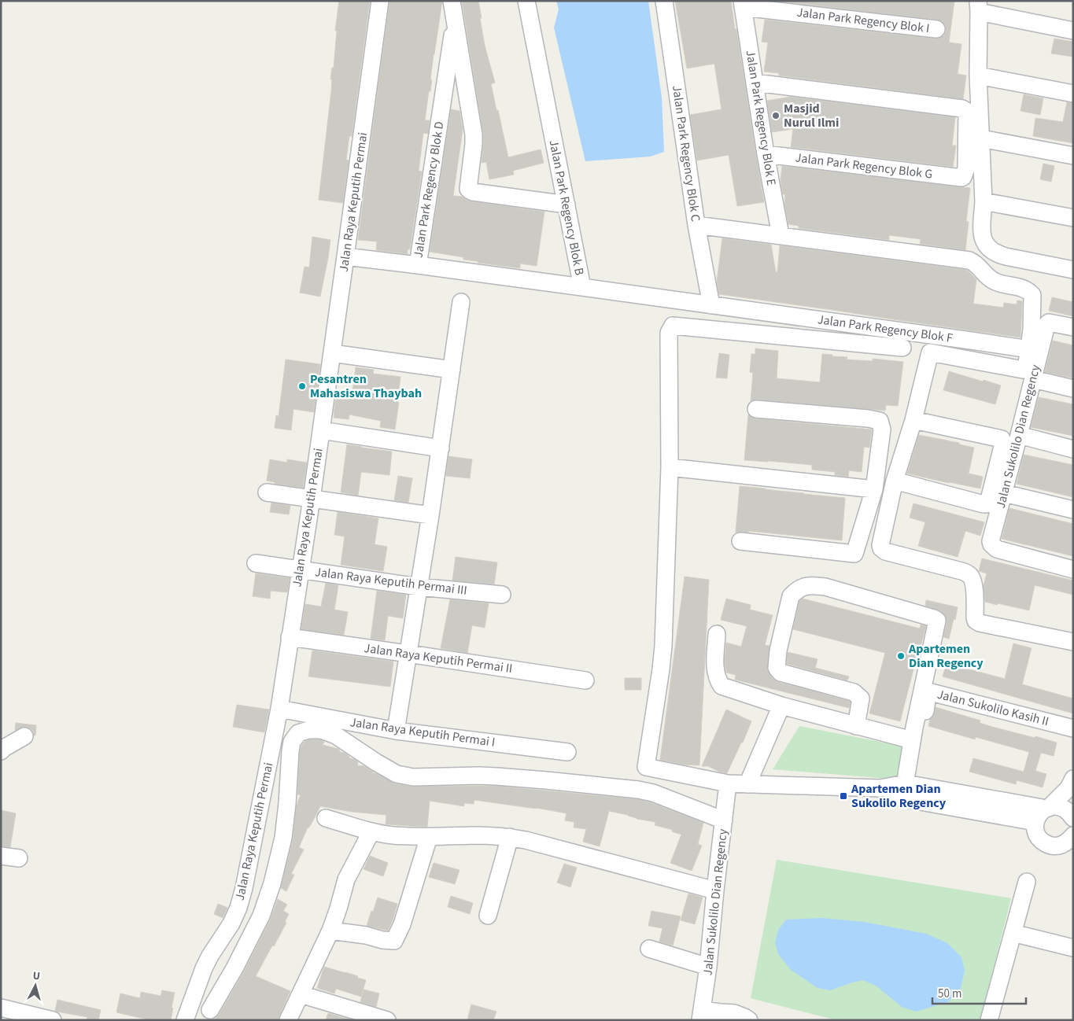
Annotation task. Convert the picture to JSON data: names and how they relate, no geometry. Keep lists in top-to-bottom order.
{
  "streets": {
    "street": [
      "Jalan Park Regency Blok I",
      "Jalan Park Regency Blok E",
      "Jalan Park Regency Blok C",
      "Jalan Park Regency Blok G",
      "Jalan Park Regency Blok D",
      "Jalan Raya Keputih Permai",
      "Jalan Park Regency Blok B",
      "Jalan Park Regency Blok F",
      "Jalan Sukolilo Dian Regency",
      "Jalan Raya Keputih Permai III",
      "Jalan Raya Keputih Permai II",
      "Jalan Sukolilo Kasih II",
      "Jalan Raya Keputih Permai I"
    ]
  },
  "crossings": [
    ["Jalan Park Regency Blok I", "Jalan Park Regency Blok E"],
    ["Jalan Park Regency Blok E", "Jalan Park Regency Blok G"],
    ["Jalan Park Regency Blok C", "Jalan Park Regency Blok B"],
    ["Jalan Park Regency Blok C", "Jalan Park Regency Blok F"],
    ["Jalan Park Regency Blok D", "Jalan Park Regency Blok B"],
    ["Jalan Raya Keputih Permai", "Jalan Raya Keputih Permai III"],
    ["Jalan Raya Keputih Permai", "Jalan Raya Keputih Permai II"],
    ["Jalan Raya Keputih Permai", "Jalan Raya Keputih Permai I"],
    ["Jalan Park Regency Blok B", "Jalan Park Regency Blok F"]
  ],
  "places": {
    "other": ["Masjid Nurul Ilmi", "Pesantren Mahasiswa Thaybah", "Apartemen Dian Regency"],
    "transit": ["Apartemen Dian Sukolilo Regency"]
  },
  "scale_bar": "50 m",
  "north": "top"
}
